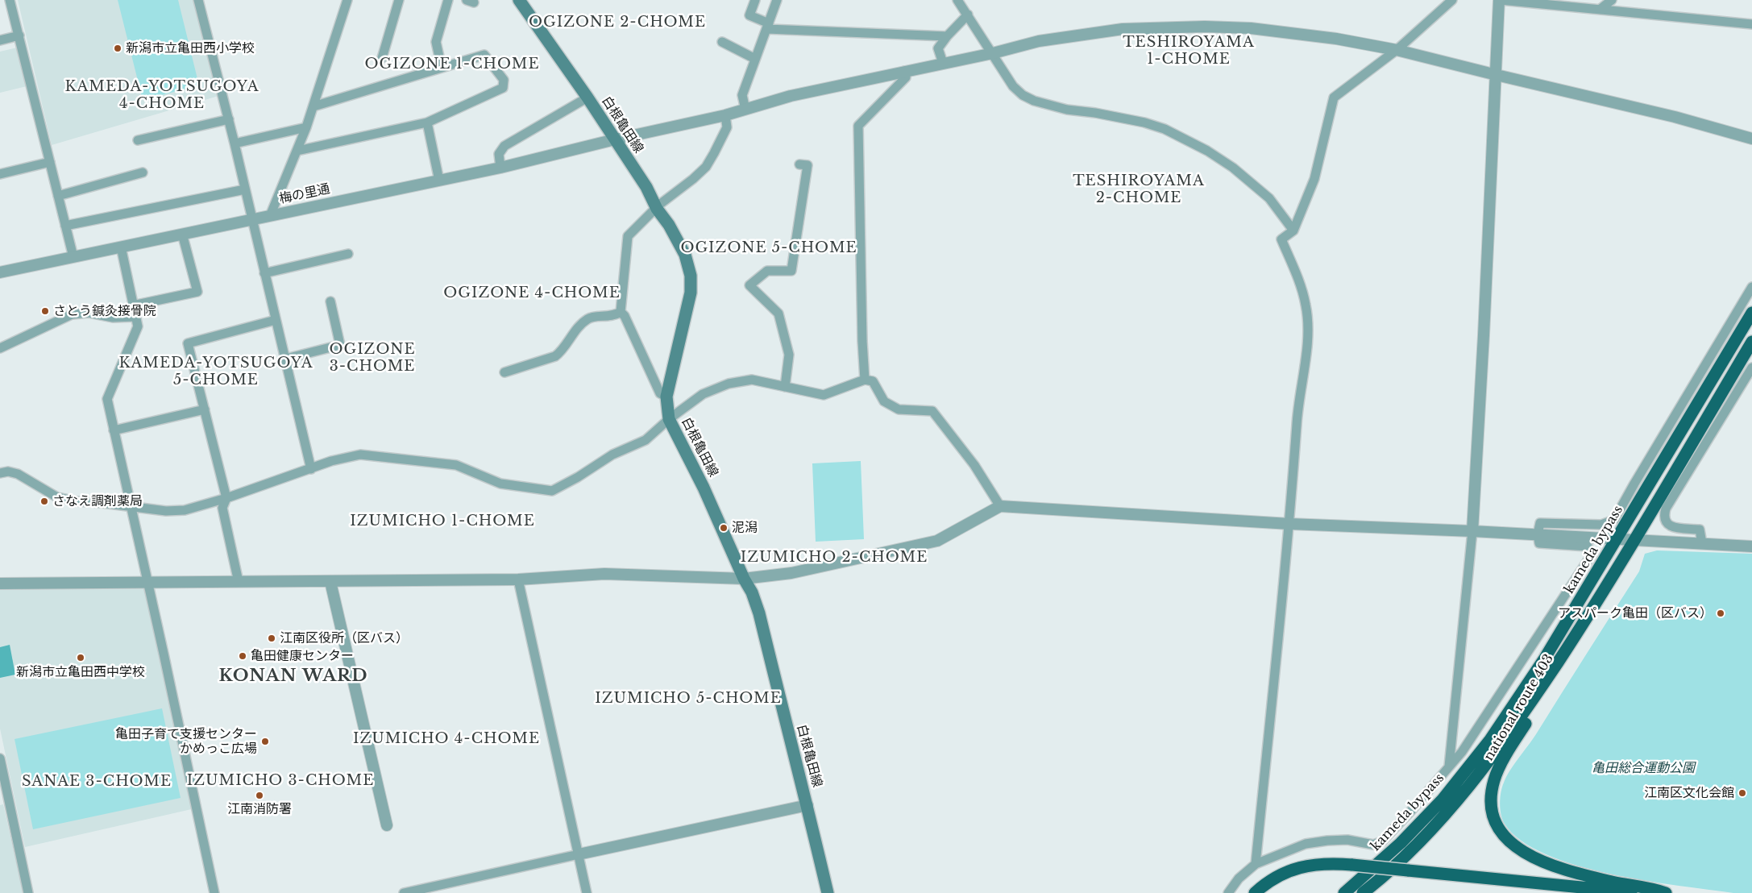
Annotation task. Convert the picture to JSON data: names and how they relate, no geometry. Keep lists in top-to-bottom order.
{
  "streets": {
    "highway": ["kameda bypass", "national route 403"],
    "main road": ["白根亀田線"],
    "street": ["梅の里通"]
  },
  "crossings": [
    ["白根亀田線", "梅の里通"],
    ["kameda bypass", "national route 403"]
  ],
  "districts": [
    "OGIZONE 2-CHOME",
    "TESHIROYAMA 1-CHOME",
    "OGIZONE 1-CHOME",
    "KAMEDA-YOTSUGOYA 4-CHOME",
    "TESHIROYAMA 2-CHOME",
    "OGIZONE 5-CHOME",
    "OGIZONE 4-CHOME",
    "OGIZONE 3-CHOME",
    "KAMEDA-YOTSUGOYA 5-CHOME",
    "IZUMICHO 1-CHOME",
    "IZUMICHO 2-CHOME",
    "KONAN WARD",
    "IZUMICHO 5-CHOME",
    "IZUMICHO 4-CHOME",
    "IZUMICHO 3-CHOME",
    "SANAE 3-CHOME"
  ],
  "parks": ["亀田総合運動公園"],
  "places": [
    "新潟市立亀田西小学校",
    "さとう鍼灸接骨院",
    "さなえ調剤薬局",
    "泥潟",
    "アスパーク亀田（区バス）",
    "江南区役所（区バス）",
    "亀田健康センター",
    "新潟市立亀田西中学校",
    "亀田子育て支援センター かめっこ広場",
    "江南区文化会館",
    "江南消防署"
  ]
}
